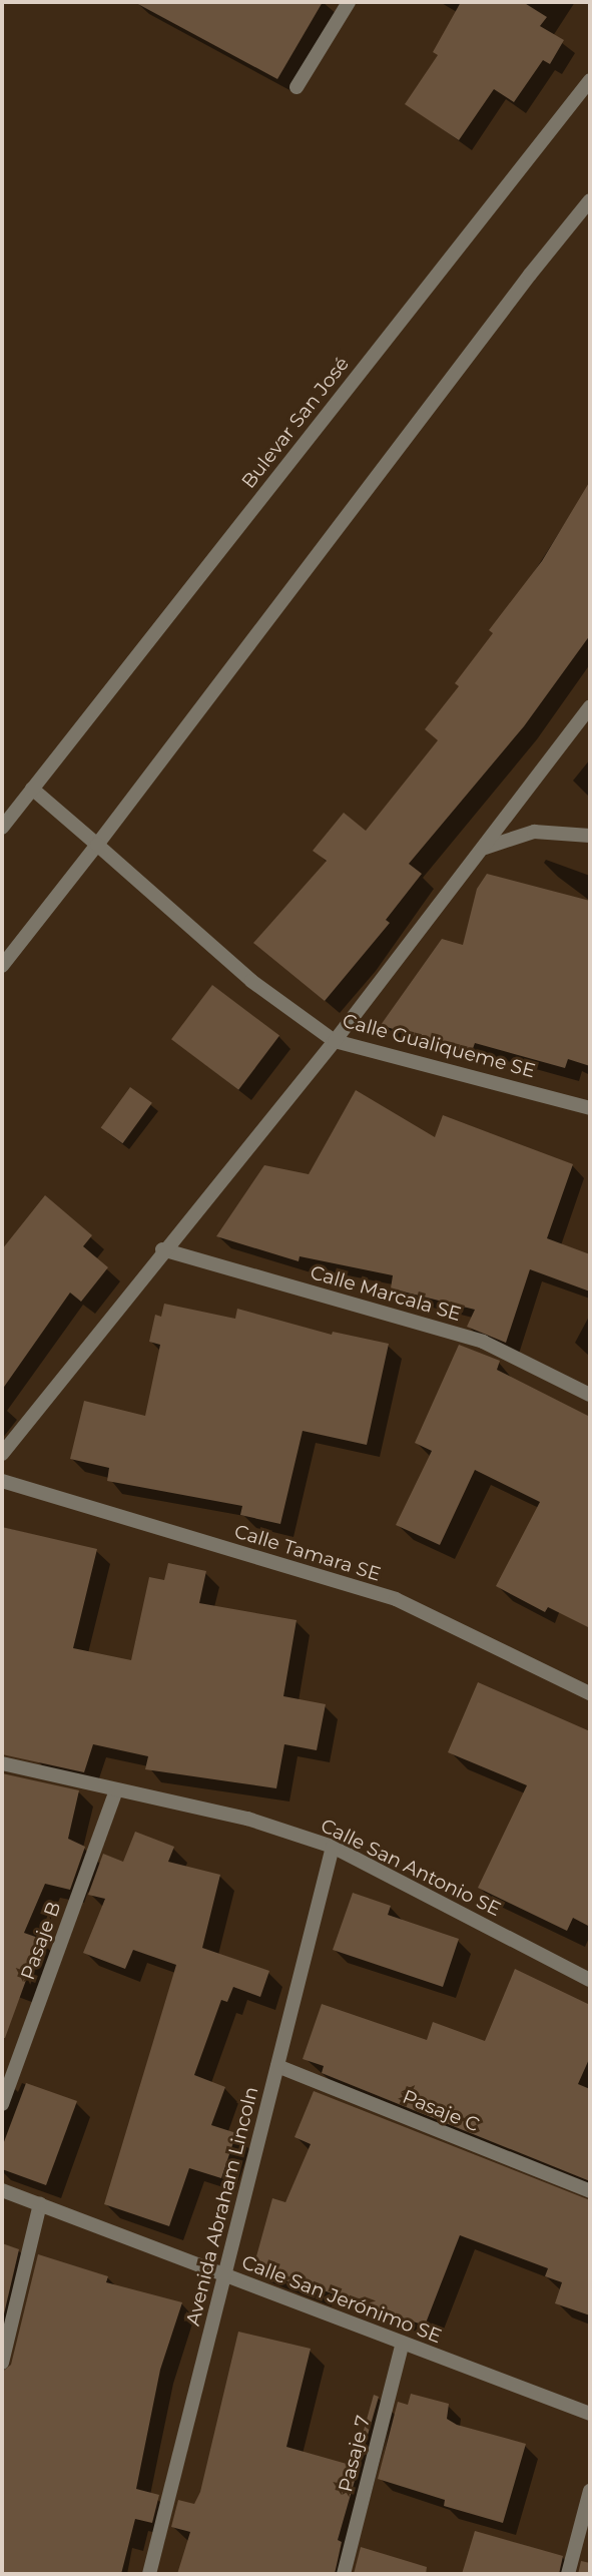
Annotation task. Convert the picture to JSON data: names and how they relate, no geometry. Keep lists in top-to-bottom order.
{
  "streets": {
    "street": [
      "Bulevar San José",
      "Calle Gualiqueme SE",
      "Calle Marcala SE",
      "Calle Tamara SE",
      "Calle San Antonio SE",
      "Pasaje B",
      "Pasaje C",
      "Avenida Abraham Lincoln",
      "Calle San Jerónimo SE",
      "Pasaje 7"
    ]
  },
  "crossings": [
    ["Calle San Antonio SE", "Pasaje B"],
    ["Calle San Antonio SE", "Avenida Abraham Lincoln"],
    ["Pasaje C", "Avenida Abraham Lincoln"],
    ["Avenida Abraham Lincoln", "Calle San Jerónimo SE"],
    ["Calle San Jerónimo SE", "Pasaje 7"]
  ]
}
